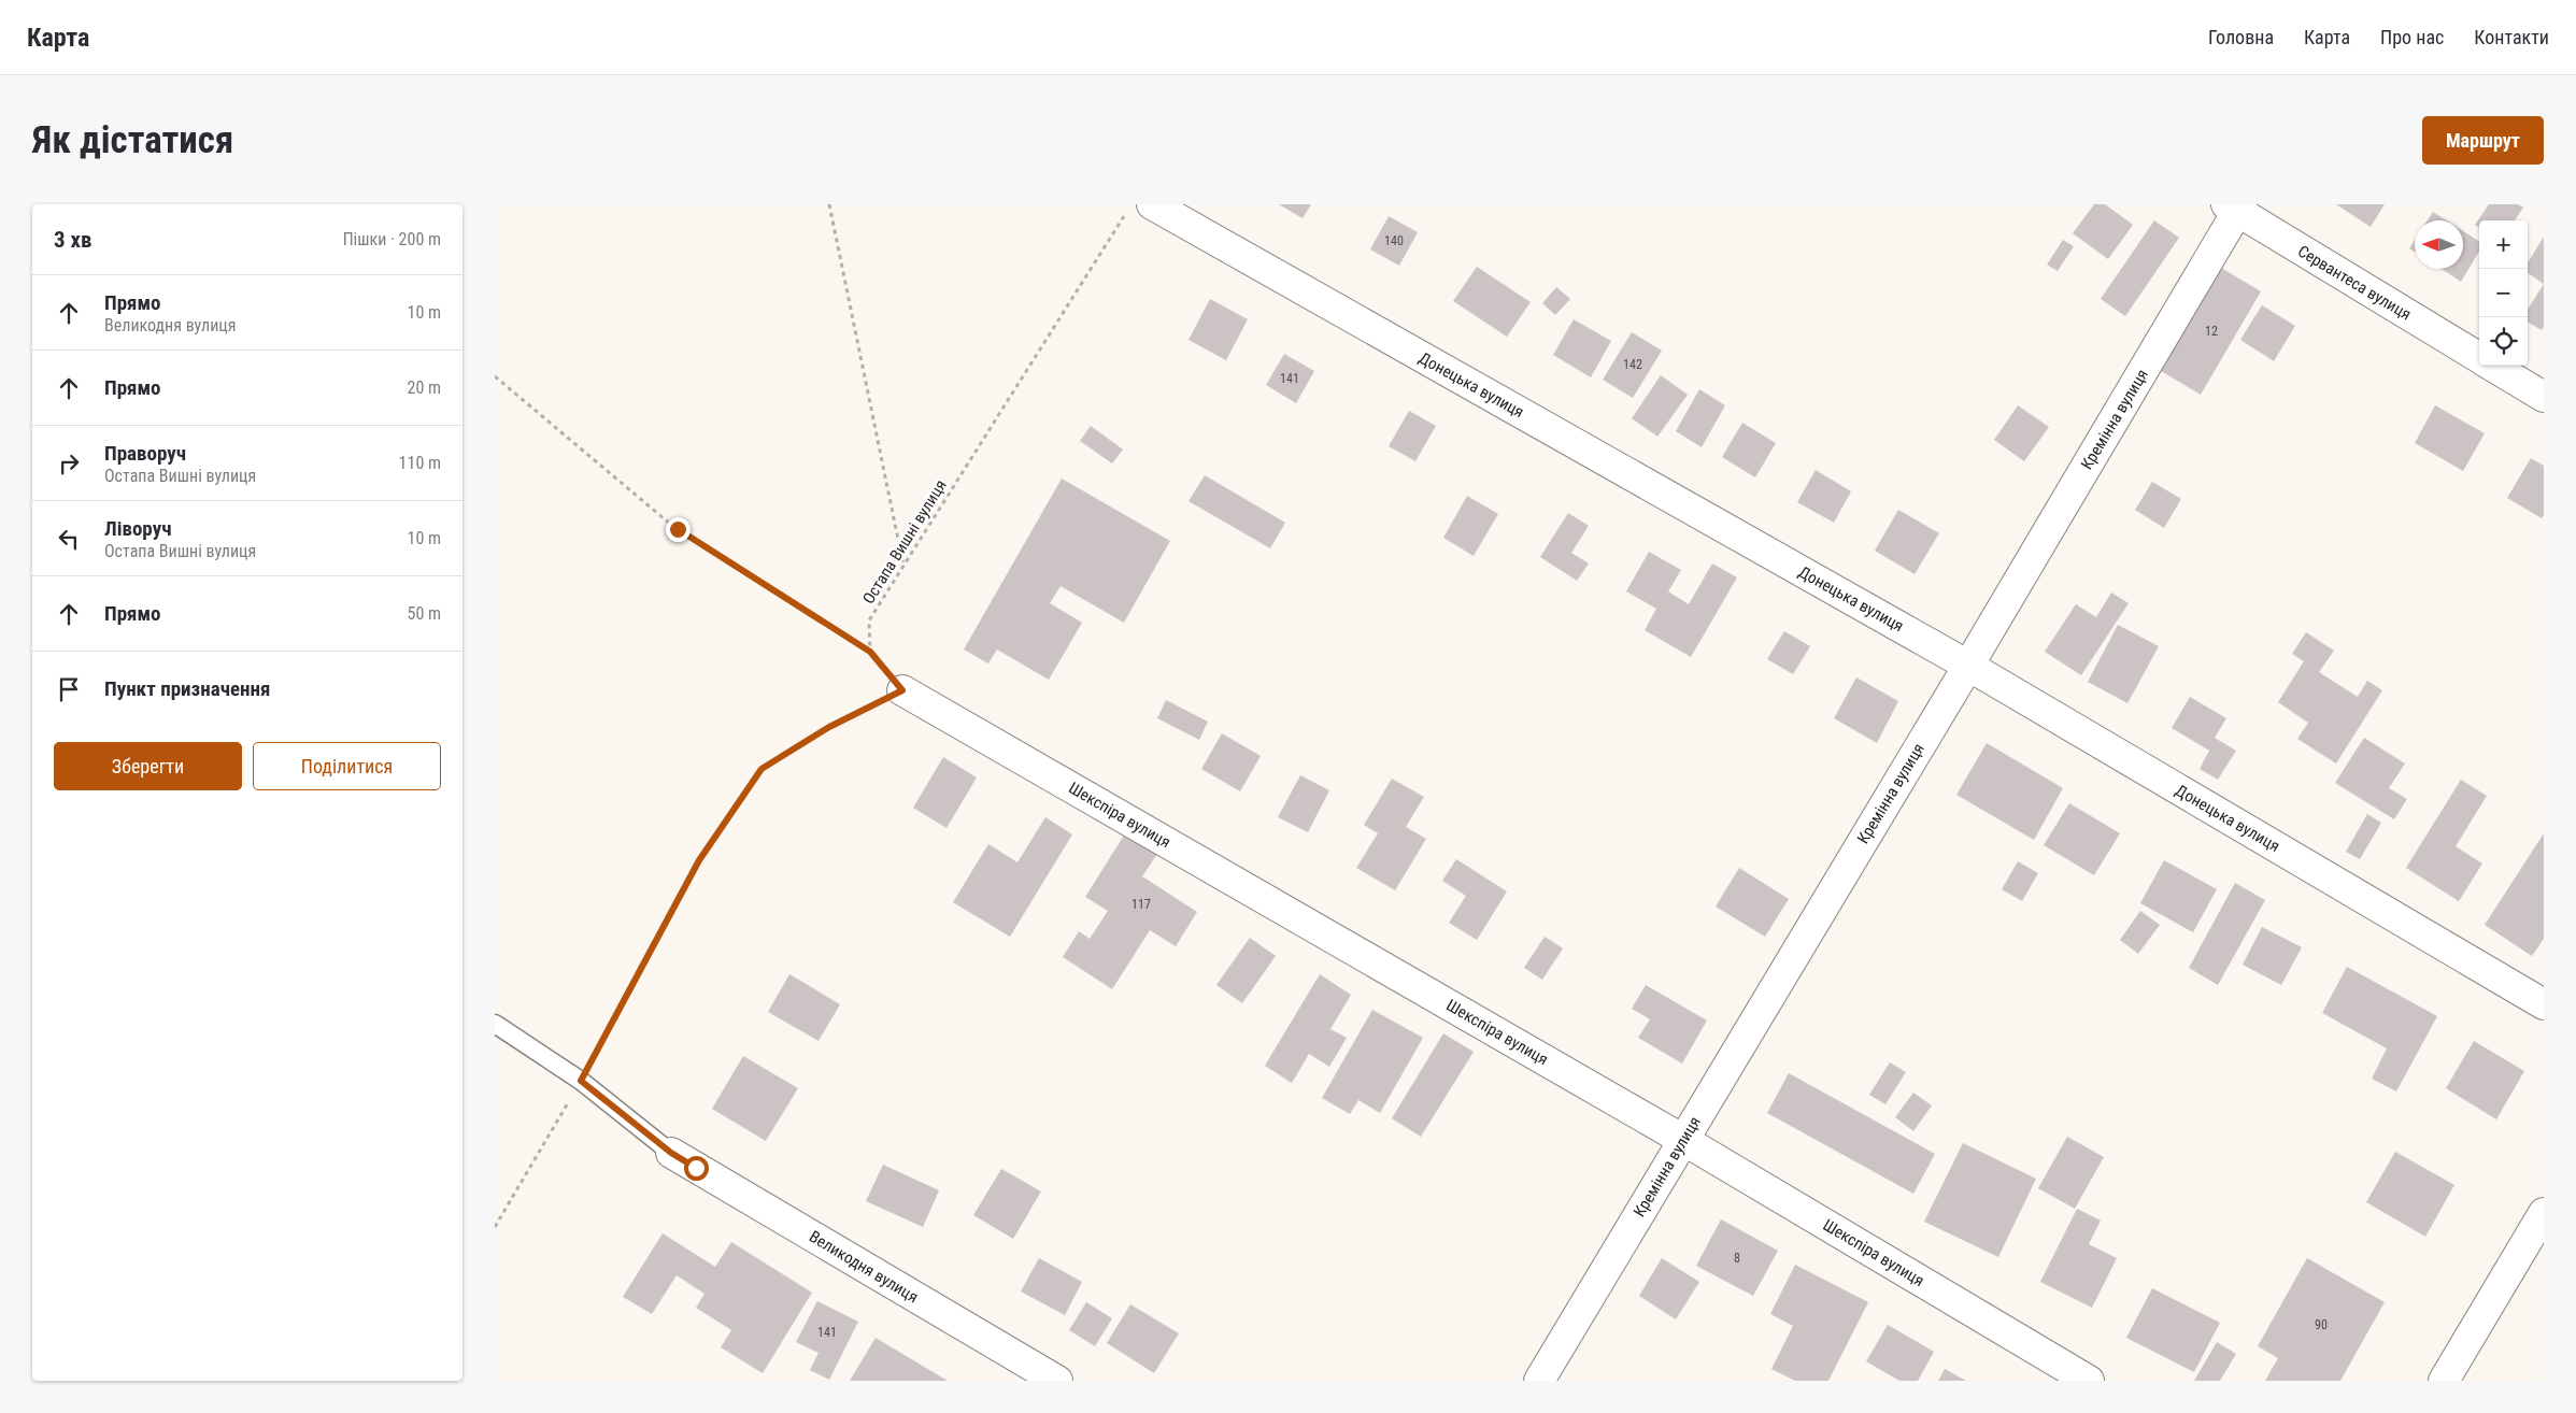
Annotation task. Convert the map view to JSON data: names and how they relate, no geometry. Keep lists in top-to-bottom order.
{
  "streets": {
    "street": [
      "Сервантеса вулиця",
      "Донецька вулиця",
      "Кремінна вулиця",
      "Шекспіра вулиця",
      "Великодня вулиця"
    ],
    "path": ["Остапа Вишні вулиця"]
  },
  "crossings": [
    ["Сервантеса вулиця", "Кремінна вулиця"],
    ["Донецька вулиця", "Кремінна вулиця"],
    ["Донецька вулиця", "Остапа Вишні вулиця"],
    ["Кремінна вулиця", "Шекспіра вулиця"]
  ],
  "house_numbers": [
    "140",
    "12",
    "142",
    "141",
    "117",
    "8",
    "90",
    "141"
  ],
  "north": "left",
  "page": {
    "header": "Карта",
    "nav": [
      "Головна",
      "Карта",
      "Про нас",
      "Контакти"
    ],
    "buttons": [
      "Маршрут",
      ["Зберегти", "Поділитися"]
    ],
    "title": "Як дістатися",
    "heading": ["3 хв", "Пішки · 200 m"],
    "map_buttons": ["+", "−"],
    "list": [
      ["Прямо", "Великодня вулиця", "10 m"],
      ["Прямо", "20 m"],
      ["Праворуч", "Остапа Вишні вулиця", "110 m"],
      ["Ліворуч", "Остапа Вишні вулиця", "10 m"],
      ["Прямо", "50 m"],
      "Пункт призначення"
    ]
  }
}
